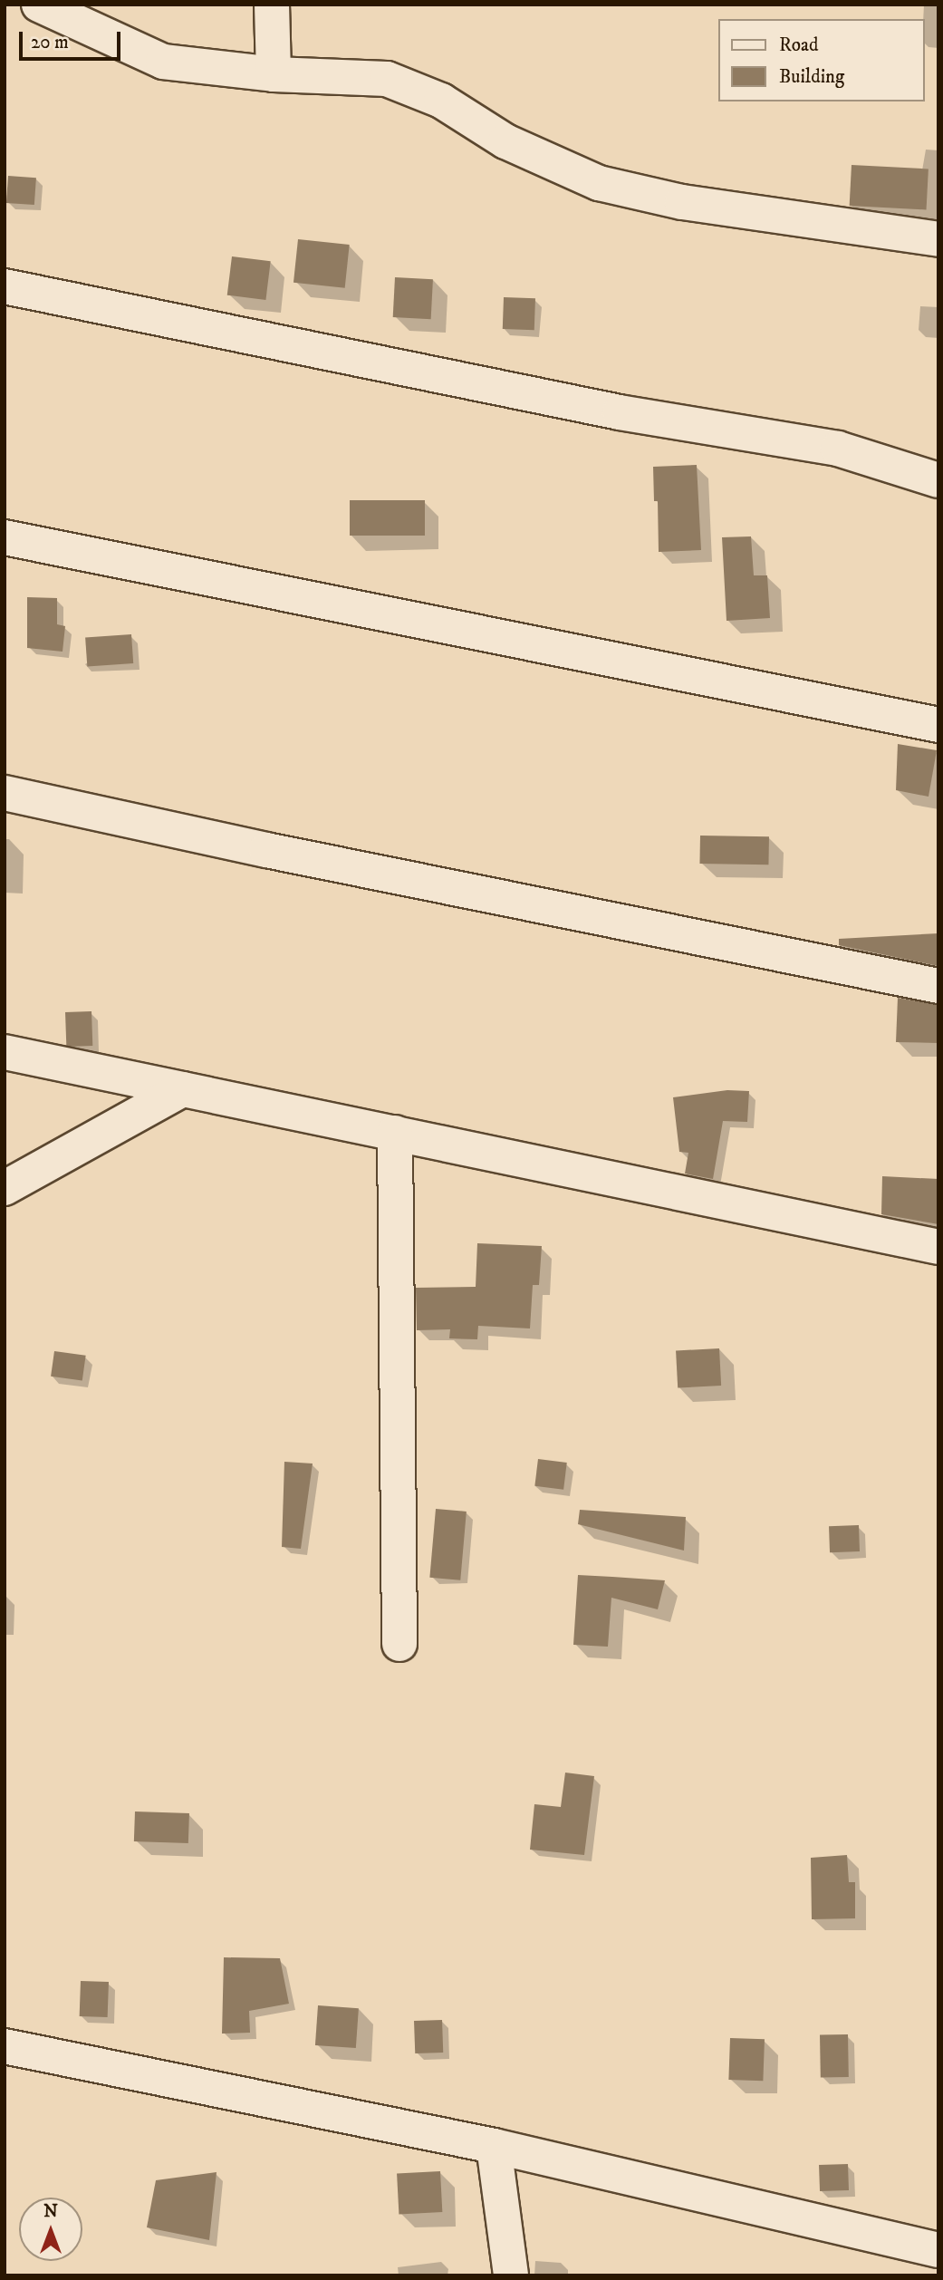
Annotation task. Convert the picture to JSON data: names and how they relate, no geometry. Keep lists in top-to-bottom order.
{
  "legend": ["Road", "Building"],
  "scale_bar": "20 m",
  "north": "top"
}
